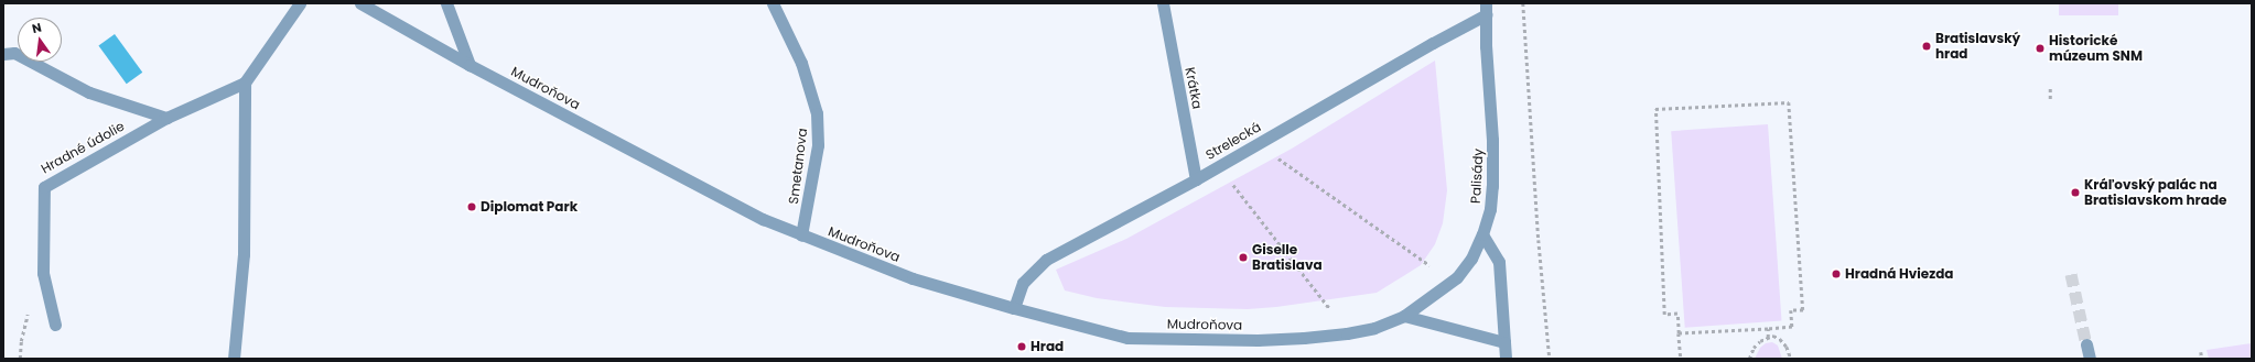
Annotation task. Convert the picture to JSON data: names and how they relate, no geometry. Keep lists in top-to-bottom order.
{
  "streets": {
    "street": [
      "Mudroňova",
      "Krátka",
      "Strelecká",
      "Hradné údolie",
      "Smetanova",
      "Palisády"
    ]
  },
  "crossings": [
    ["Mudroňova", "Strelecká"],
    ["Mudroňova", "Smetanova"],
    ["Mudroňova", "Palisády"],
    ["Krátka", "Strelecká"],
    ["Strelecká", "Palisády"]
  ],
  "places": [
    "Bratislavský hrad",
    "Historické múzeum SNM",
    "Kráľovský palác na Bratislavskom hrade",
    "Diplomat Park",
    "Giselle Bratislava",
    "Hradná Hviezda",
    "Hrad"
  ],
  "north": "top"
}
